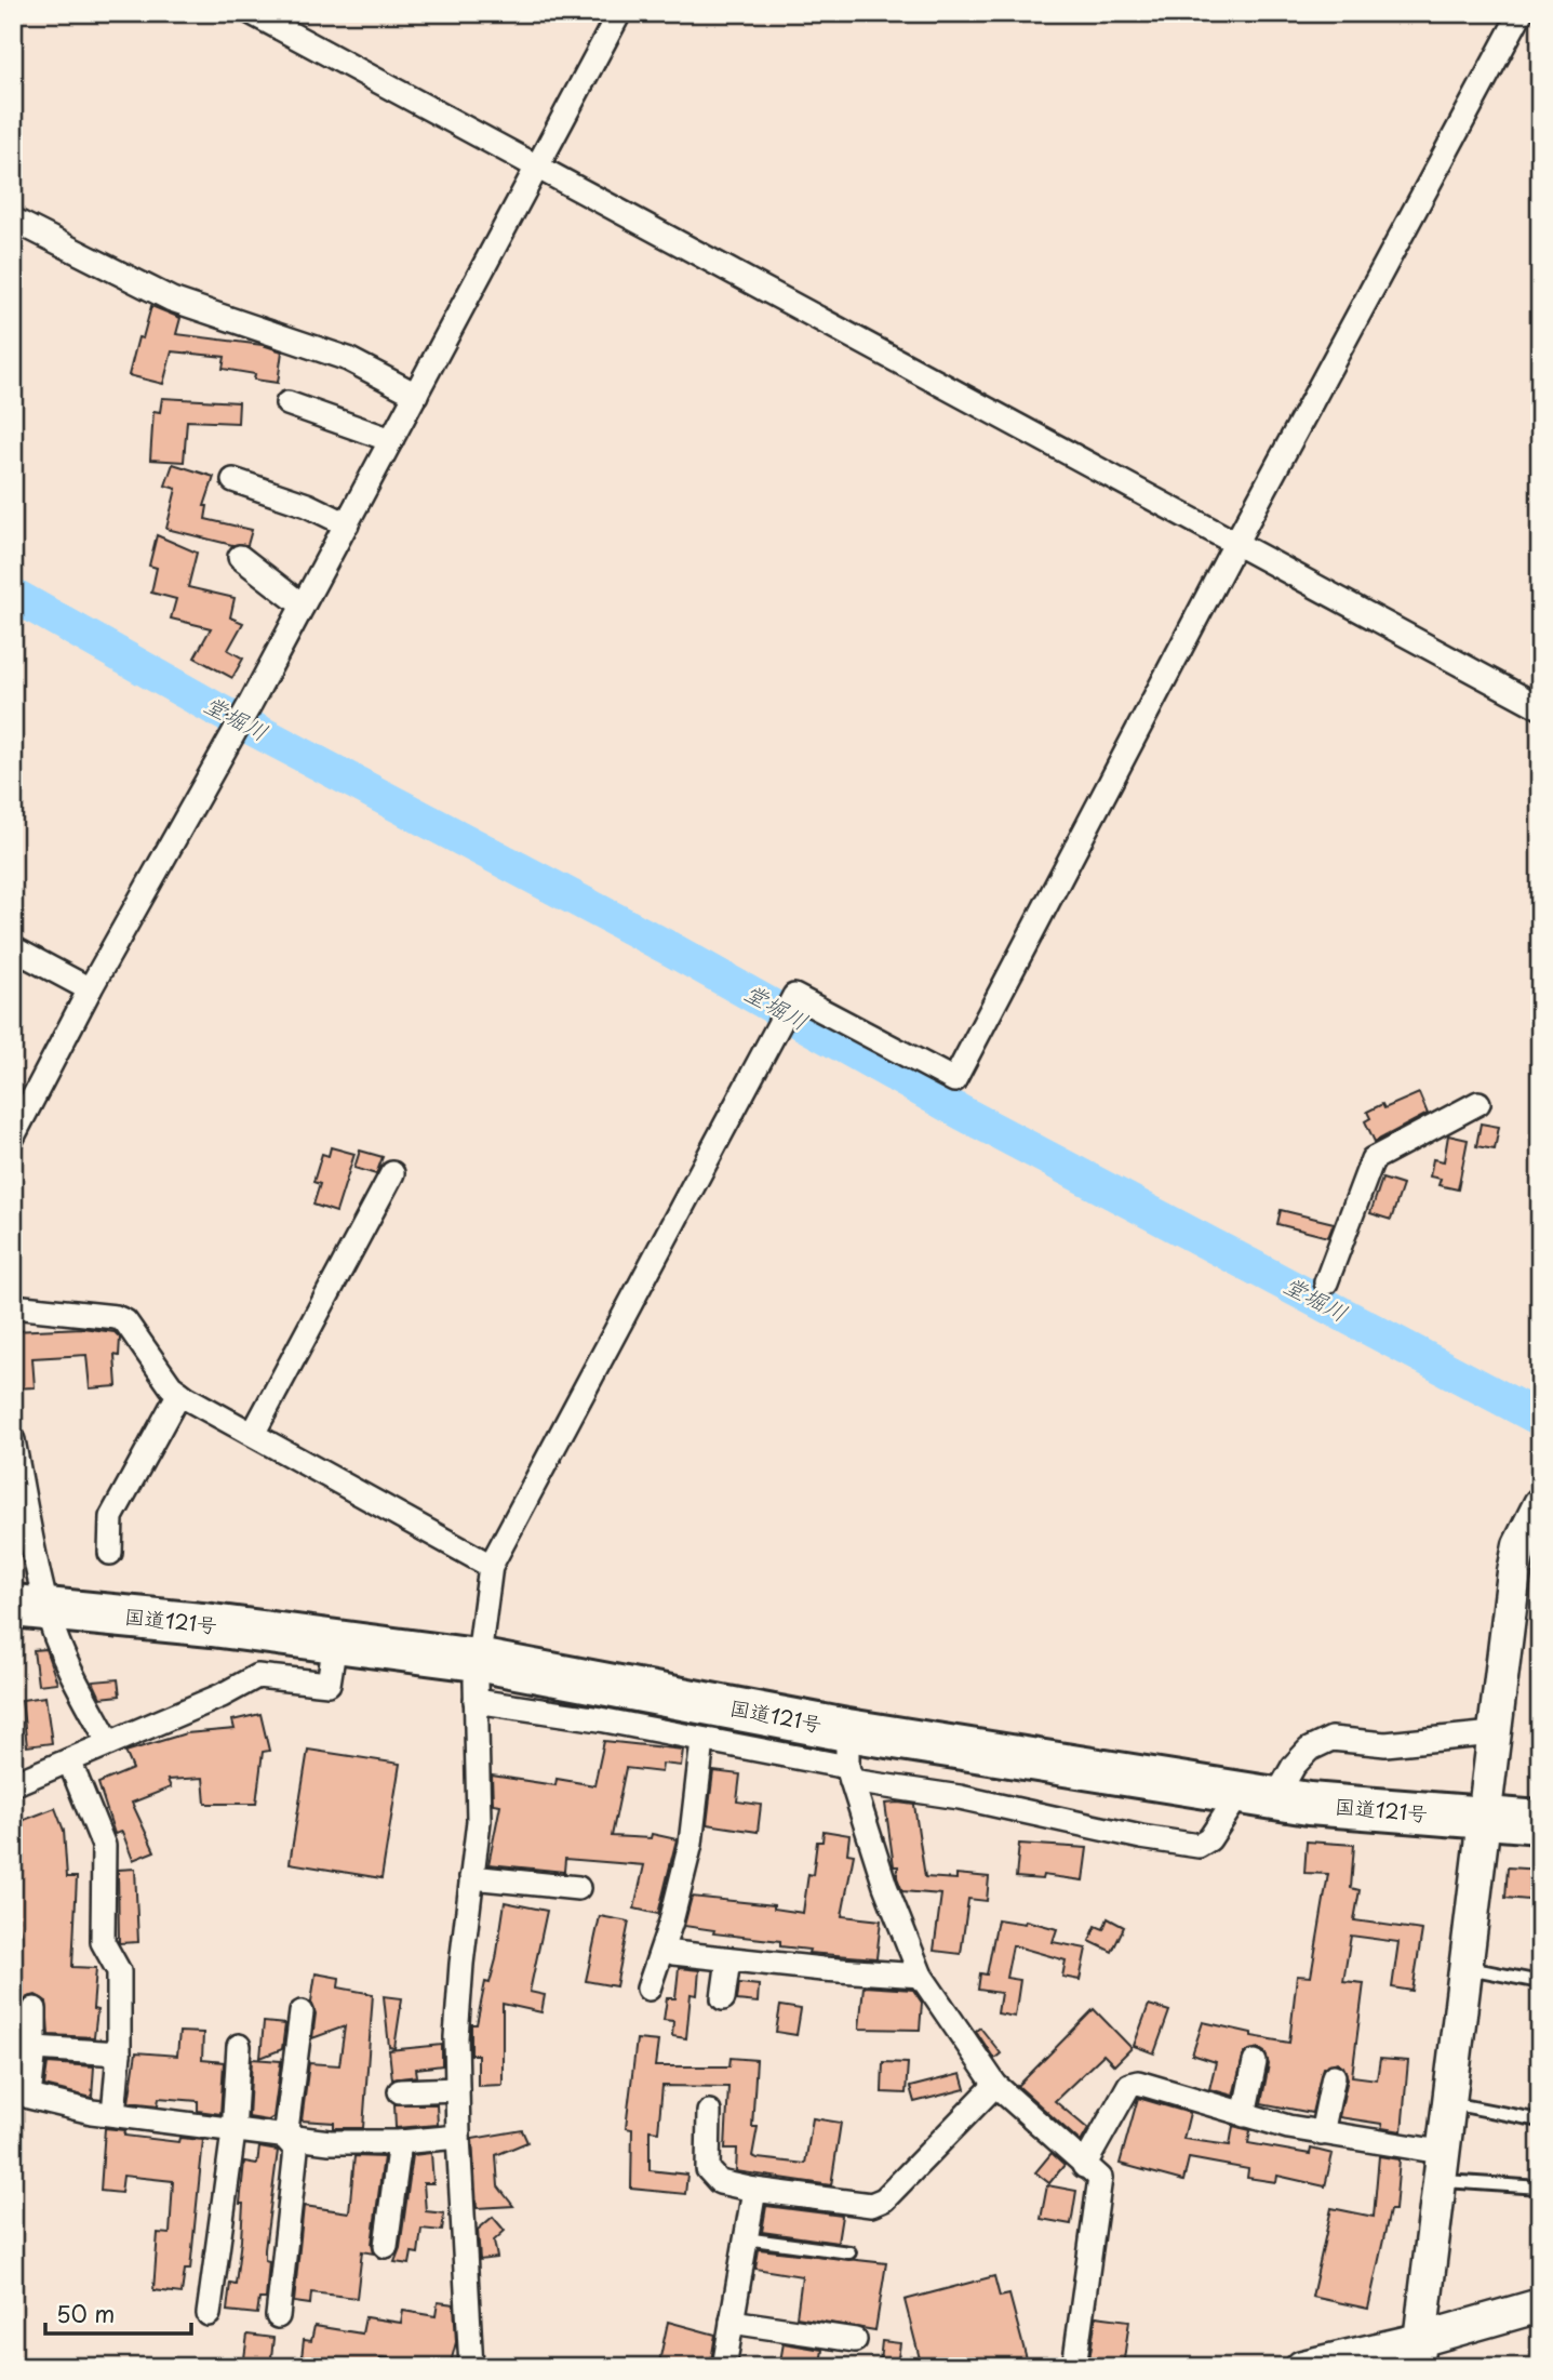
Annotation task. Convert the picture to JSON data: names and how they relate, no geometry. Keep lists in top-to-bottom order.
{
  "streets": {
    "highway": ["国道121号"]
  },
  "water": ["堂堀川"],
  "scale_bar": "50 m"
}
